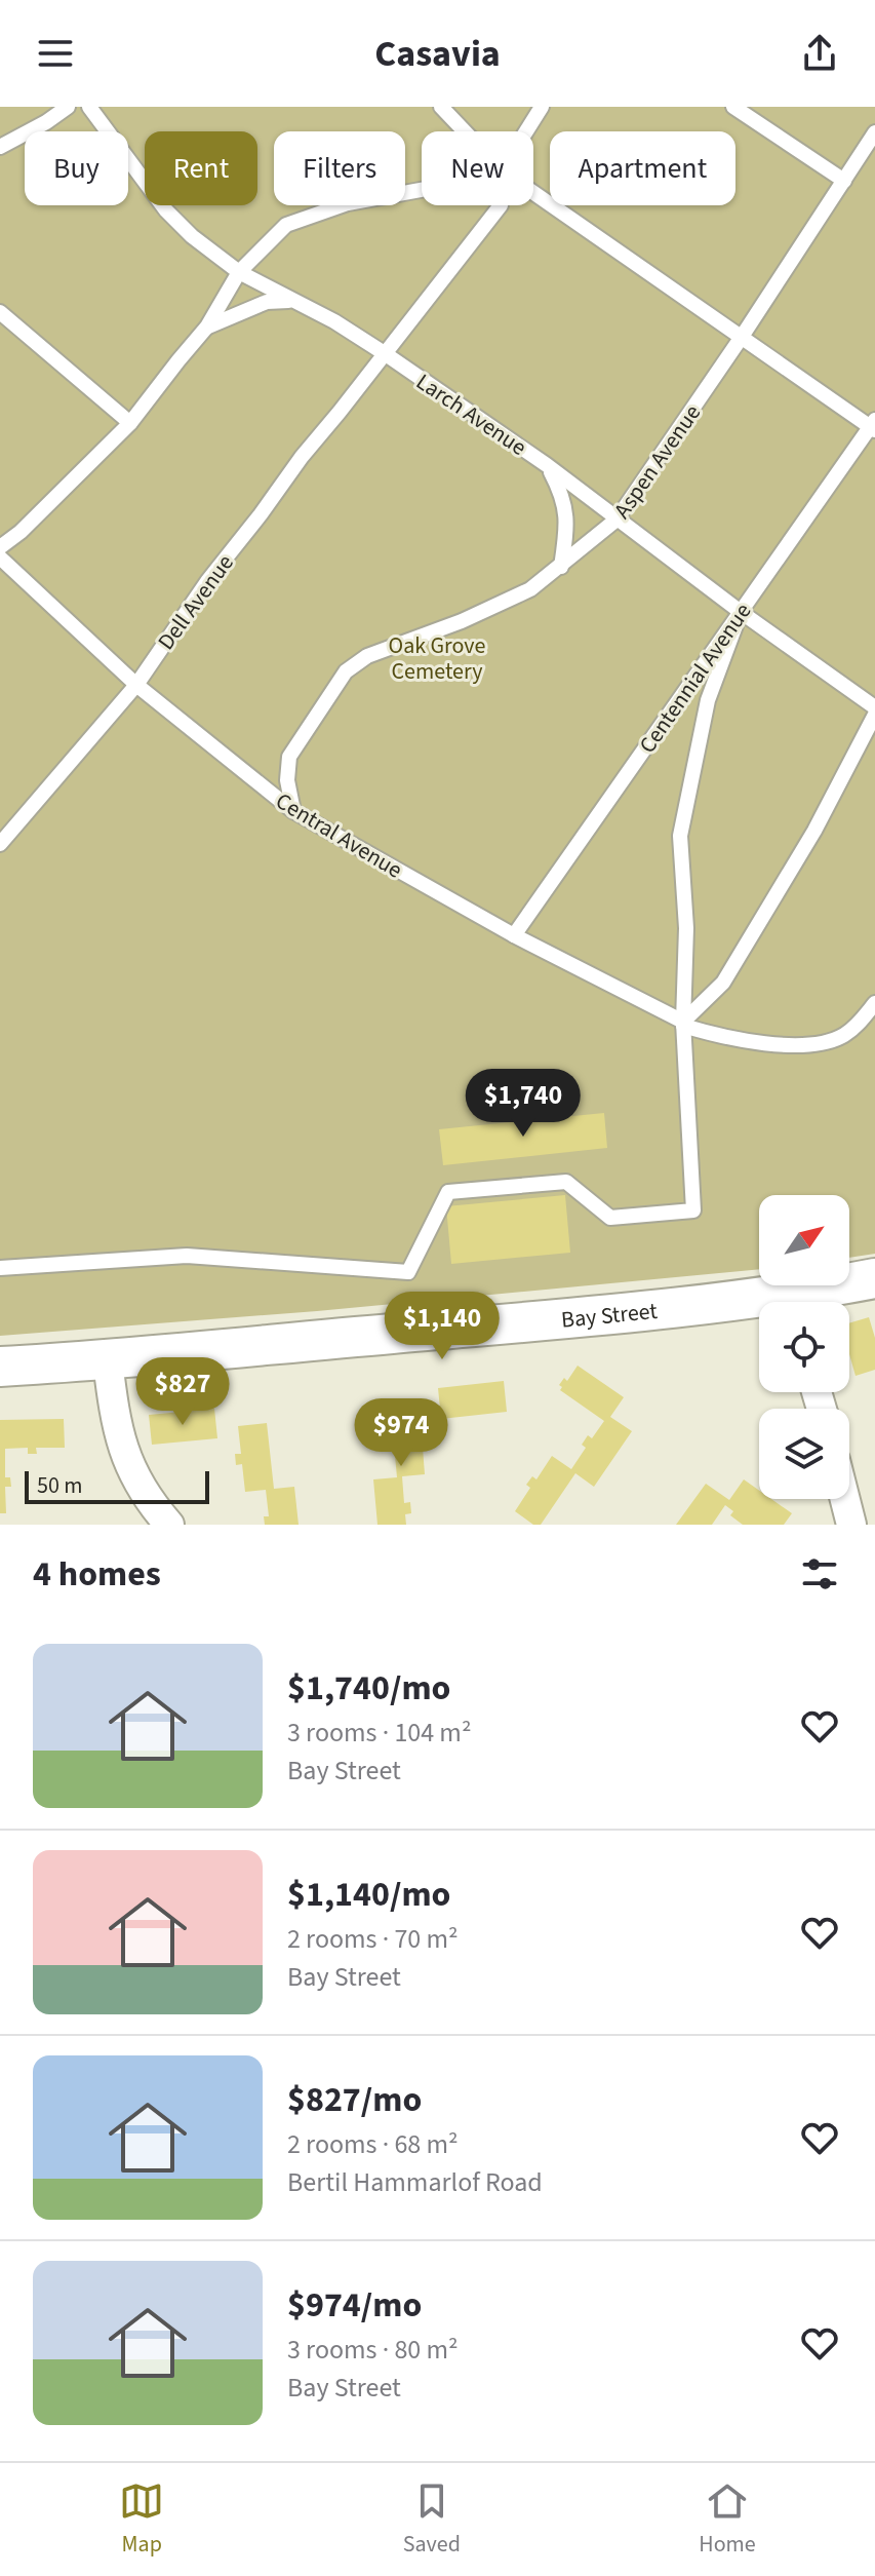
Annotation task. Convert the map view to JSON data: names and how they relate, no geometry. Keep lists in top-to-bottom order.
{
  "streets": {
    "main road": ["Bay Street"],
    "lane": [
      "Larch Avenue",
      "Aspen Avenue",
      "Dell Avenue",
      "Centennial Avenue",
      "Central Avenue"
    ]
  },
  "crossings": [
    ["Larch Avenue", "Aspen Avenue"],
    ["Larch Avenue", "Dell Avenue"],
    ["Larch Avenue", "Centennial Avenue"],
    ["Aspen Avenue", "Central Avenue"],
    ["Dell Avenue", "Central Avenue"],
    ["Centennial Avenue", "Central Avenue"]
  ],
  "parks": ["Oak Grove Cemetery"],
  "scale_bar": "50 m",
  "north": "top right",
  "page": {
    "header": "Casavia",
    "chip": [
      "Buy",
      "Rent",
      "Filters",
      "New",
      "Apartment"
    ],
    "price": [
      "$1,740",
      "$1,140",
      "$827",
      "$974"
    ],
    "scale": "50 m",
    "heading": "4 homes",
    "list": [
      {
        "name": "$1,740/mo",
        "note": "3 rooms · 104 m² · Bay Street"
      },
      {
        "name": "$1,140/mo",
        "note": "2 rooms · 70 m² · Bay Street"
      },
      {
        "name": "$827/mo",
        "note": "2 rooms · 68 m² · Bertil Hammarlof Road"
      },
      {
        "name": "$974/mo",
        "note": "3 rooms · 80 m² · Bay Street"
      }
    ],
    "tabs": ["Map", "Saved", "Home"]
  }
}
